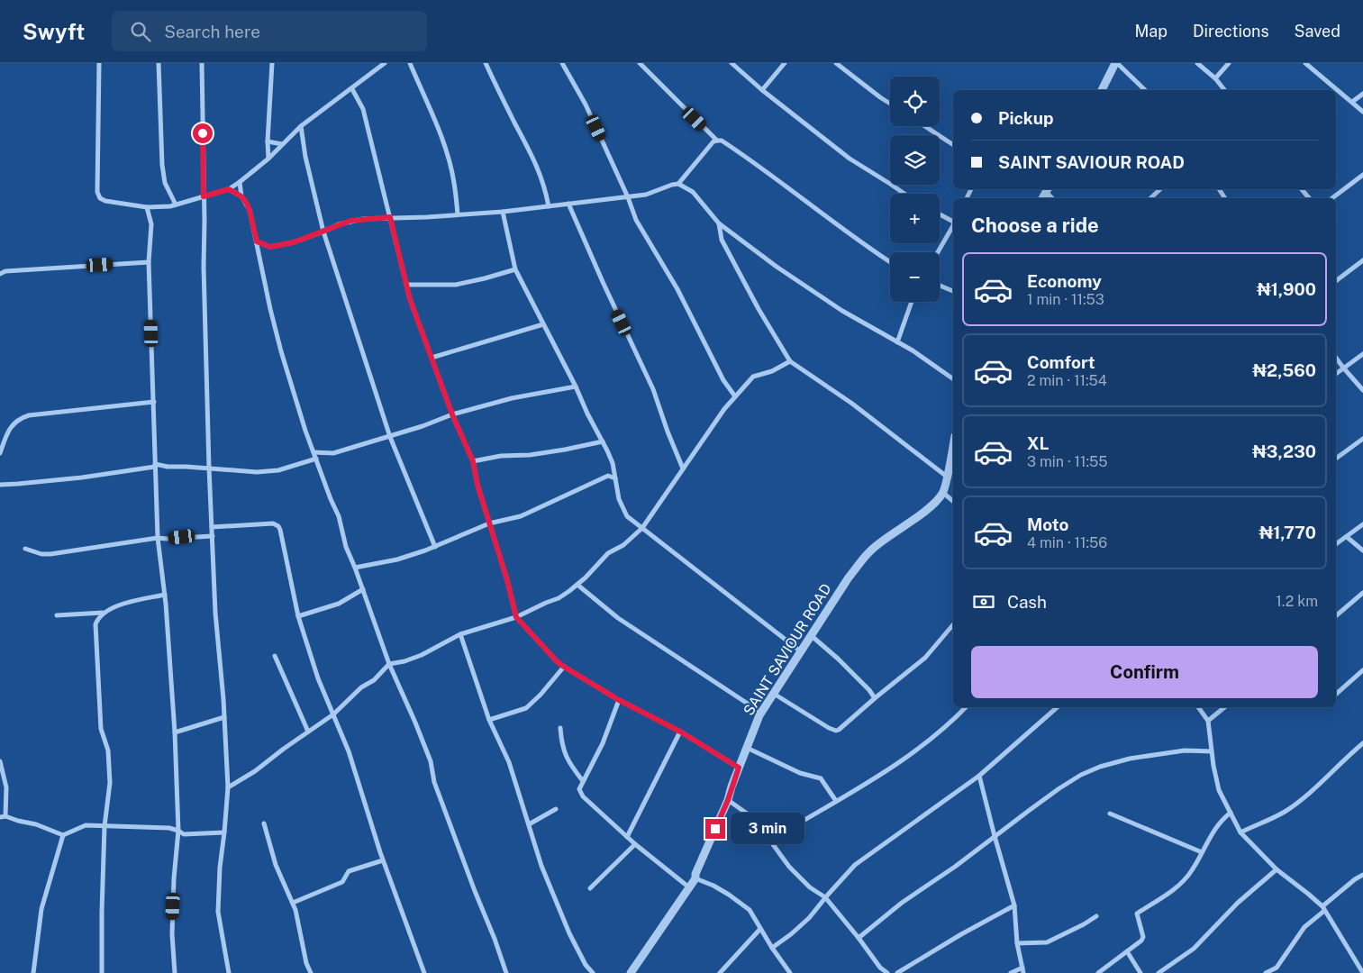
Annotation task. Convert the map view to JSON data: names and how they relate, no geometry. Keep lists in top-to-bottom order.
{
  "streets": {
    "street": ["SAINT SAVIOUR ROAD"]
  },
  "page": {
    "header": "Swyft",
    "search": "Search here",
    "nav": ["Map", "Directions", "Saved"],
    "map_buttons": ["+", "−"],
    "banner": ["Pickup", "SAINT SAVIOUR ROAD"],
    "heading": "Choose a ride",
    "list": [
      {
        "name": "Economy",
        "note": "1 min · 11:53",
        "value": "₦1,900"
      },
      {
        "name": "Comfort",
        "note": "2 min · 11:54",
        "value": "₦2,560"
      },
      {
        "name": "XL",
        "note": "3 min · 11:55",
        "value": "₦3,230"
      },
      {
        "name": "Moto",
        "note": "4 min · 11:56",
        "value": "₦1,770"
      }
    ],
    "pay": ["Cash", "1.2 km"],
    "buttons": "Confirm",
    "bubble": "3 min"
  }
}
